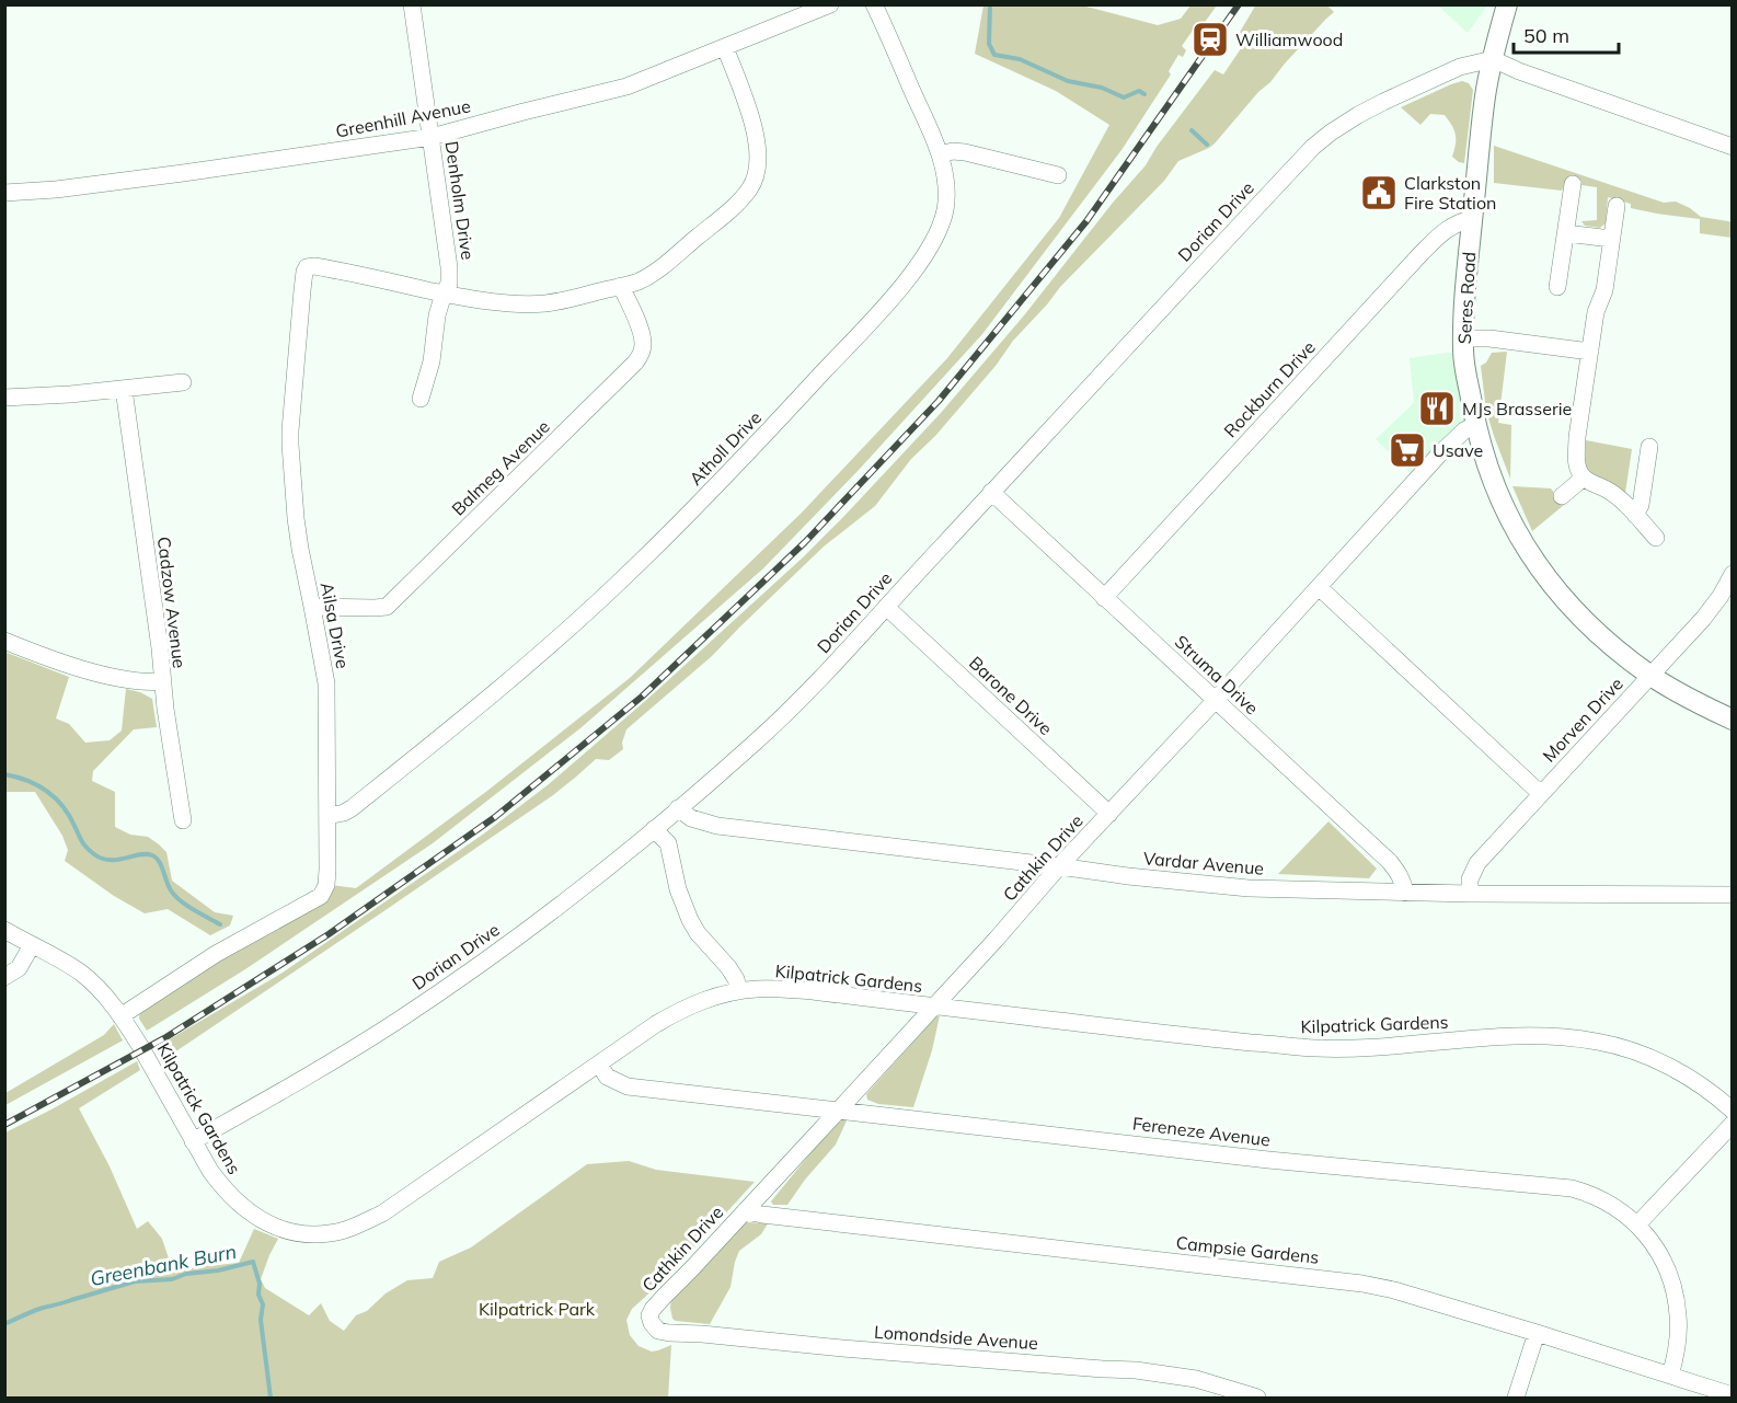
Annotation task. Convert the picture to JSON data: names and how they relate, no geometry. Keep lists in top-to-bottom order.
{
  "streets": {
    "street": [
      "Greenhill Avenue",
      "Denholm Drive",
      "Dorian Drive",
      "Seres Road",
      "Rockburn Drive",
      "Atholl Drive",
      "Balmeg Avenue",
      "Cadzow Avenue",
      "Ailsa Drive",
      "Struma Drive",
      "Barone Drive",
      "Morven Drive",
      "Cathkin Drive",
      "Vardar Avenue",
      "Kilpatrick Gardens",
      "Fereneze Avenue",
      "Campsie Gardens",
      "Lomondside Avenue"
    ]
  },
  "crossings": [
    ["Greenhill Avenue", "Denholm Drive"],
    ["Denholm Drive", "Ailsa Drive"],
    ["Dorian Drive", "Seres Road"],
    ["Dorian Drive", "Struma Drive"],
    ["Dorian Drive", "Barone Drive"],
    ["Dorian Drive", "Vardar Avenue"],
    ["Dorian Drive", "Kilpatrick Gardens"],
    ["Seres Road", "Rockburn Drive"],
    ["Seres Road", "Morven Drive"],
    ["Seres Road", "Cathkin Drive"],
    ["Rockburn Drive", "Struma Drive"],
    ["Atholl Drive", "Ailsa Drive"],
    ["Balmeg Avenue", "Ailsa Drive"],
    ["Ailsa Drive", "Kilpatrick Gardens"],
    ["Struma Drive", "Cathkin Drive"],
    ["Struma Drive", "Vardar Avenue"],
    ["Barone Drive", "Cathkin Drive"],
    ["Morven Drive", "Vardar Avenue"],
    ["Cathkin Drive", "Vardar Avenue"],
    ["Cathkin Drive", "Kilpatrick Gardens"],
    ["Cathkin Drive", "Fereneze Avenue"],
    ["Cathkin Drive", "Campsie Gardens"],
    ["Cathkin Drive", "Lomondside Avenue"],
    ["Kilpatrick Gardens", "Fereneze Avenue"],
    ["Fereneze Avenue", "Campsie Gardens"]
  ],
  "water": ["Greenbank Burn"],
  "parks": ["Kilpatrick Park"],
  "places": {
    "station": ["Williamwood"],
    "public building": ["Clarkston Fire Station"],
    "restaurant": ["MJs Brasserie"],
    "supermarket": ["Usave"]
  },
  "scale_bar": "50 m"
}
